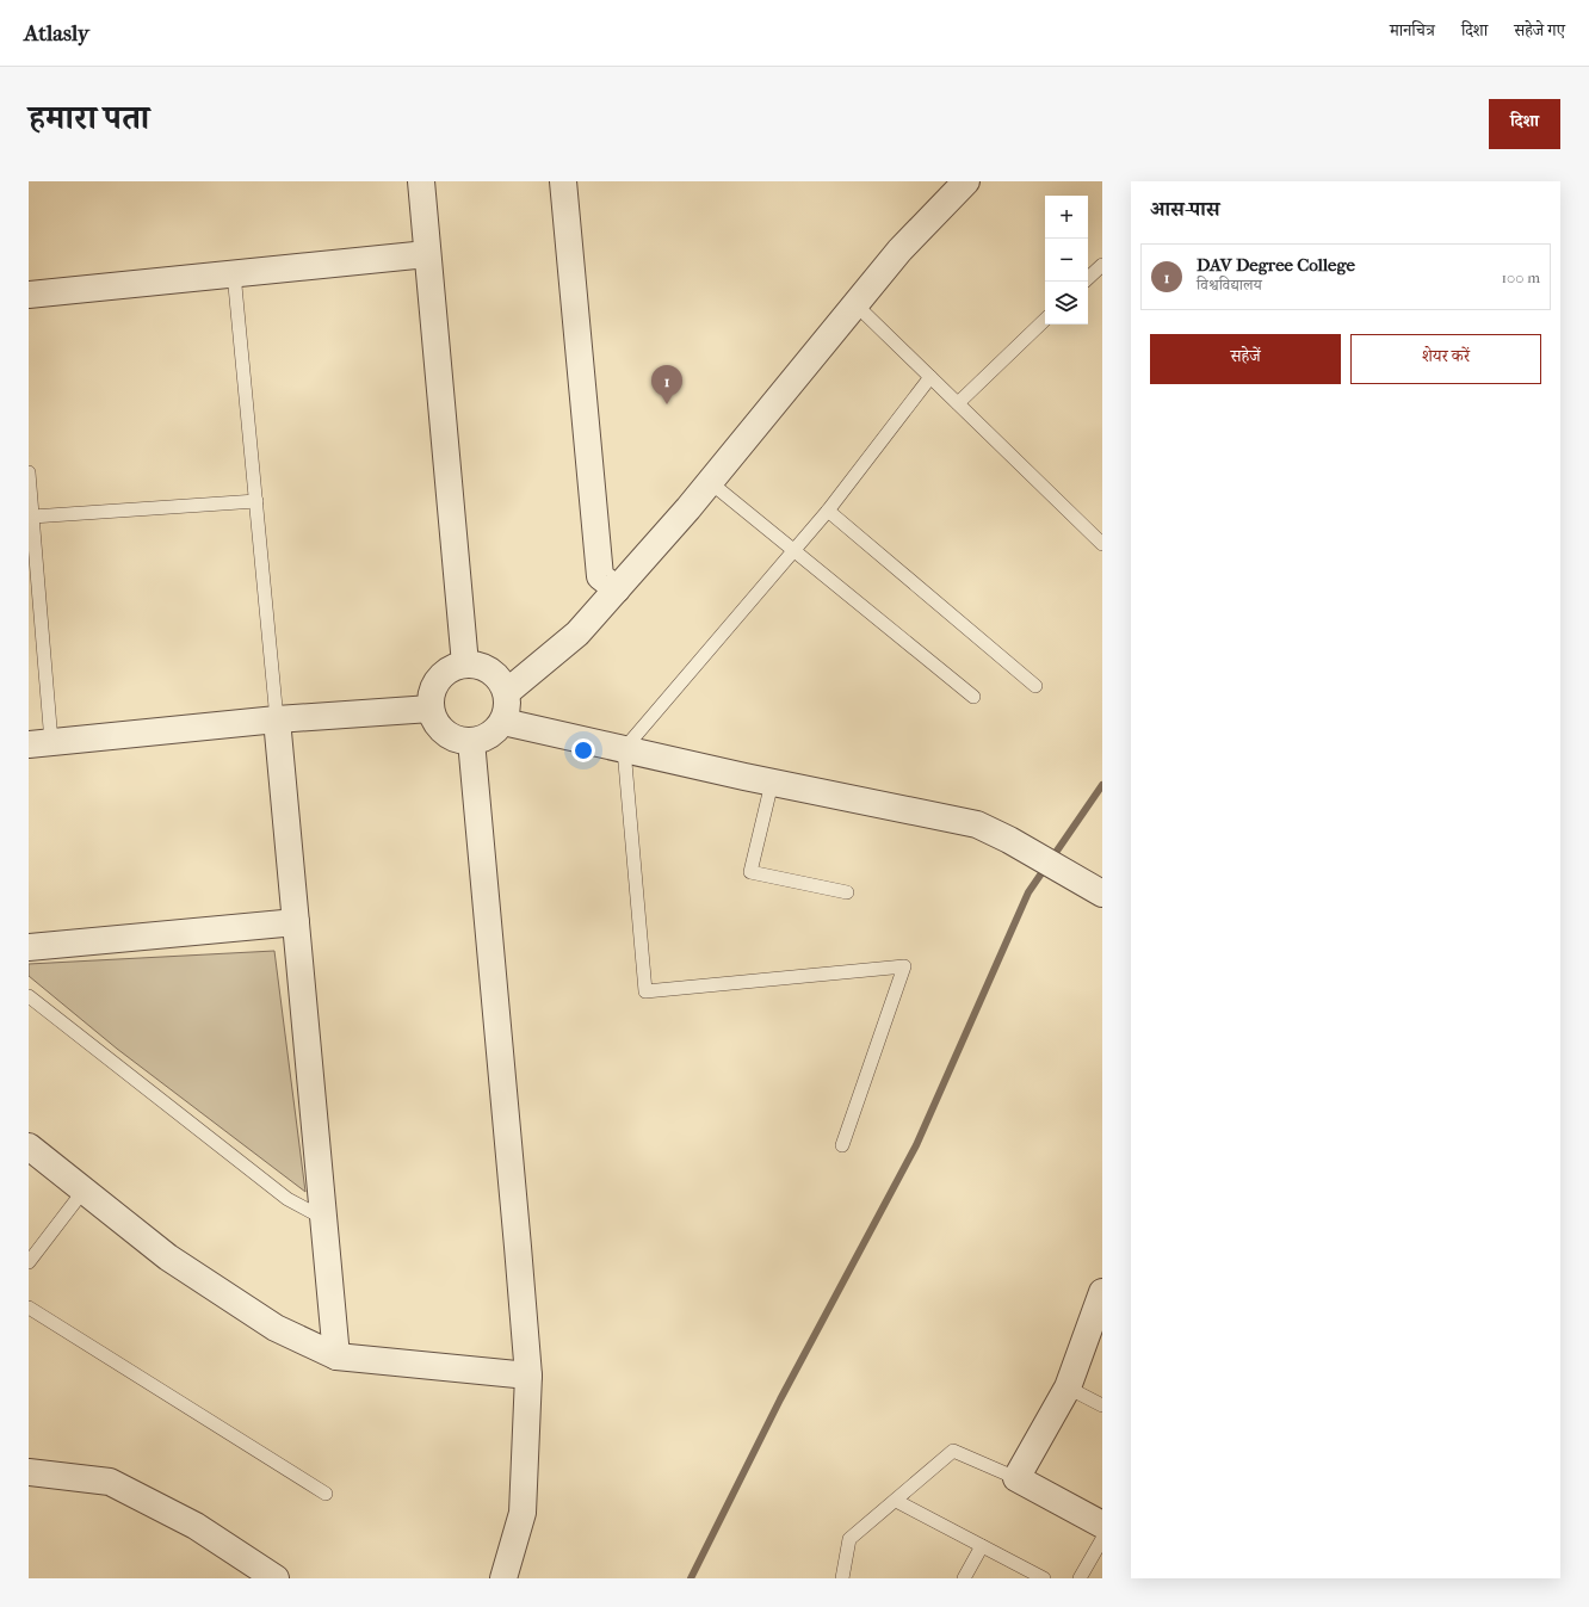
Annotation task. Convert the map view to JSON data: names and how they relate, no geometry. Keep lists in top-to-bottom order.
{
  "page": {
    "header": "Atlasly",
    "nav": ["मानचित्र", "दिशा", "सहेजे गए"],
    "title": "हमारा पता",
    "buttons": [
      "दिशा",
      ["सहेजें", "शेयर करें"]
    ],
    "heading": "आस-पास",
    "map_buttons": ["+", "−"],
    "list": [
      {
        "mark": "1",
        "name": "DAV Degree College",
        "note": "विश्वविद्यालय",
        "value": "100 m"
      }
    ],
    "pins": "1"
  }
}
